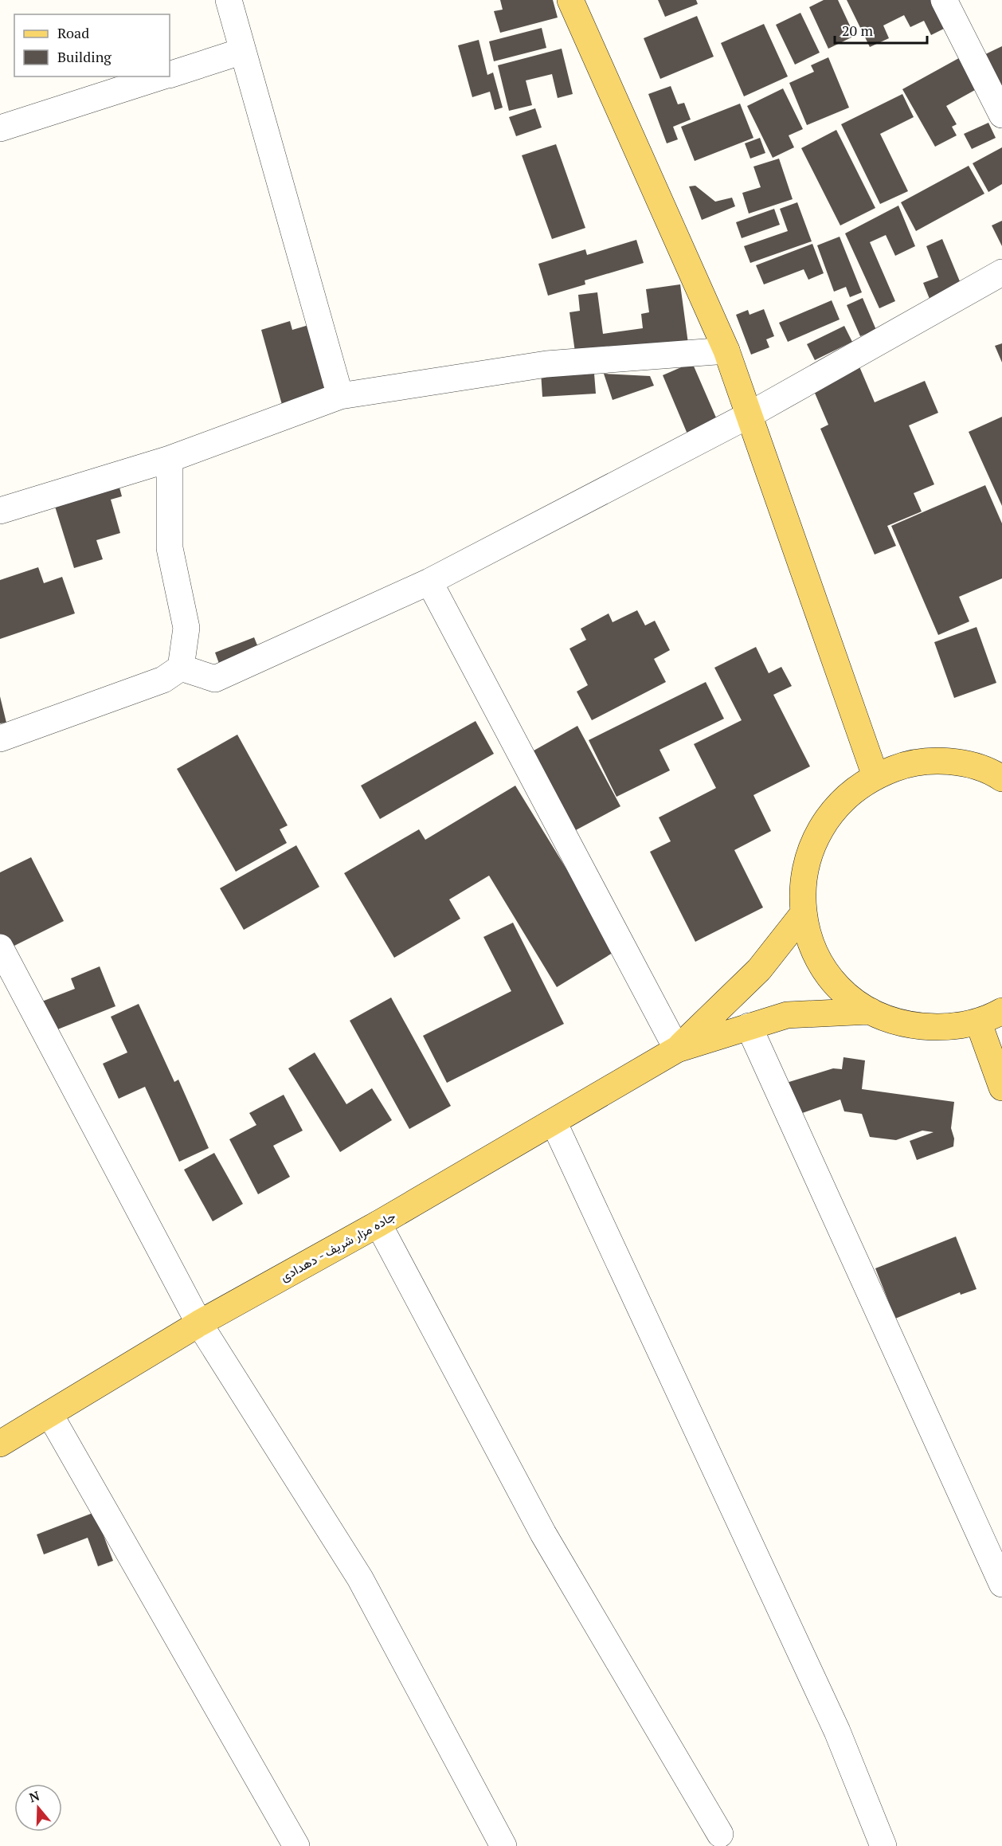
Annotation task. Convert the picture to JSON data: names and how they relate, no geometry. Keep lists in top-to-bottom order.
{
  "streets": {
    "main road": ["جاده مزار شریف - دهدادی"]
  },
  "legend": ["Road", "Building"],
  "scale_bar": "20 m",
  "north": "top"
}
